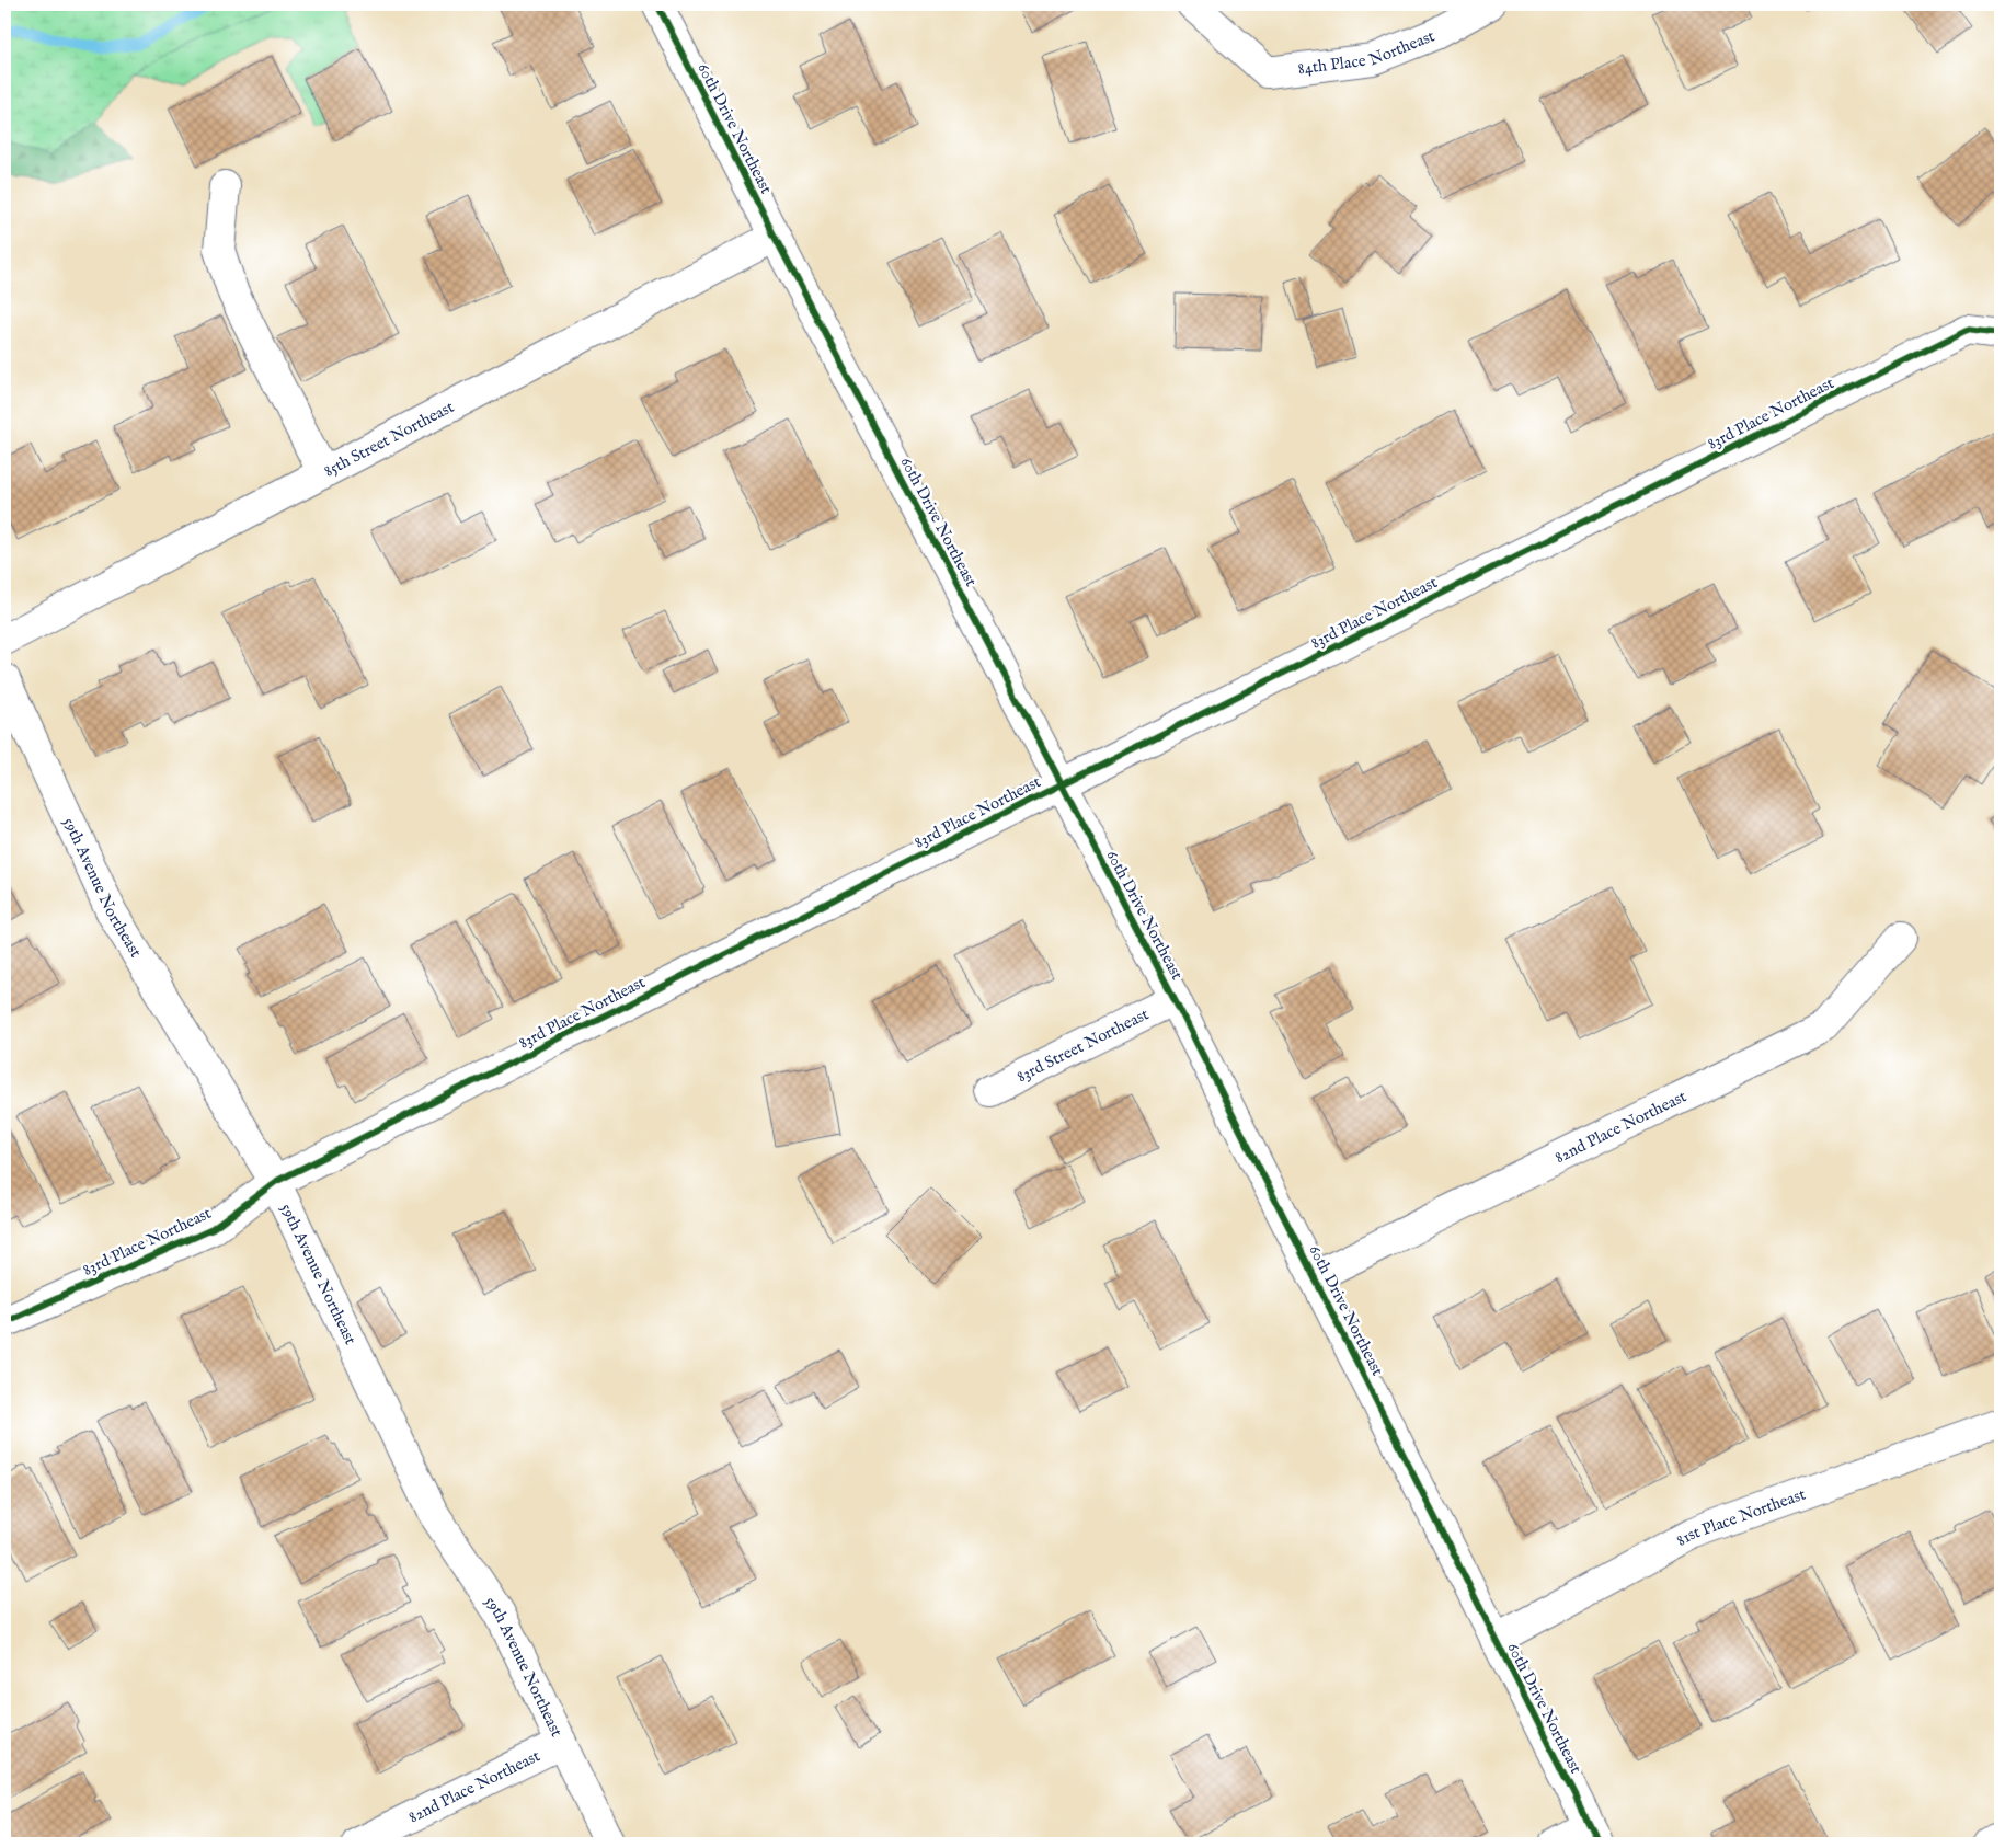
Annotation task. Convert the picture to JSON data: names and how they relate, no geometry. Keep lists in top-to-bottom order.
{
  "streets": {
    "street": [
      "84th Place Northeast",
      "60th Drive Northeast",
      "83rd Place Northeast",
      "85th Street Northeast",
      "59th Avenue Northeast",
      "83rd Street Northeast",
      "82nd Place Northeast",
      "81st Place Northeast"
    ]
  },
  "crossings": [
    ["60th Drive Northeast", "83rd Place Northeast"],
    ["60th Drive Northeast", "85th Street Northeast"],
    ["60th Drive Northeast", "83rd Street Northeast"],
    ["60th Drive Northeast", "82nd Place Northeast"],
    ["60th Drive Northeast", "81st Place Northeast"],
    ["83rd Place Northeast", "59th Avenue Northeast"],
    ["59th Avenue Northeast", "82nd Place Northeast"]
  ]
}
